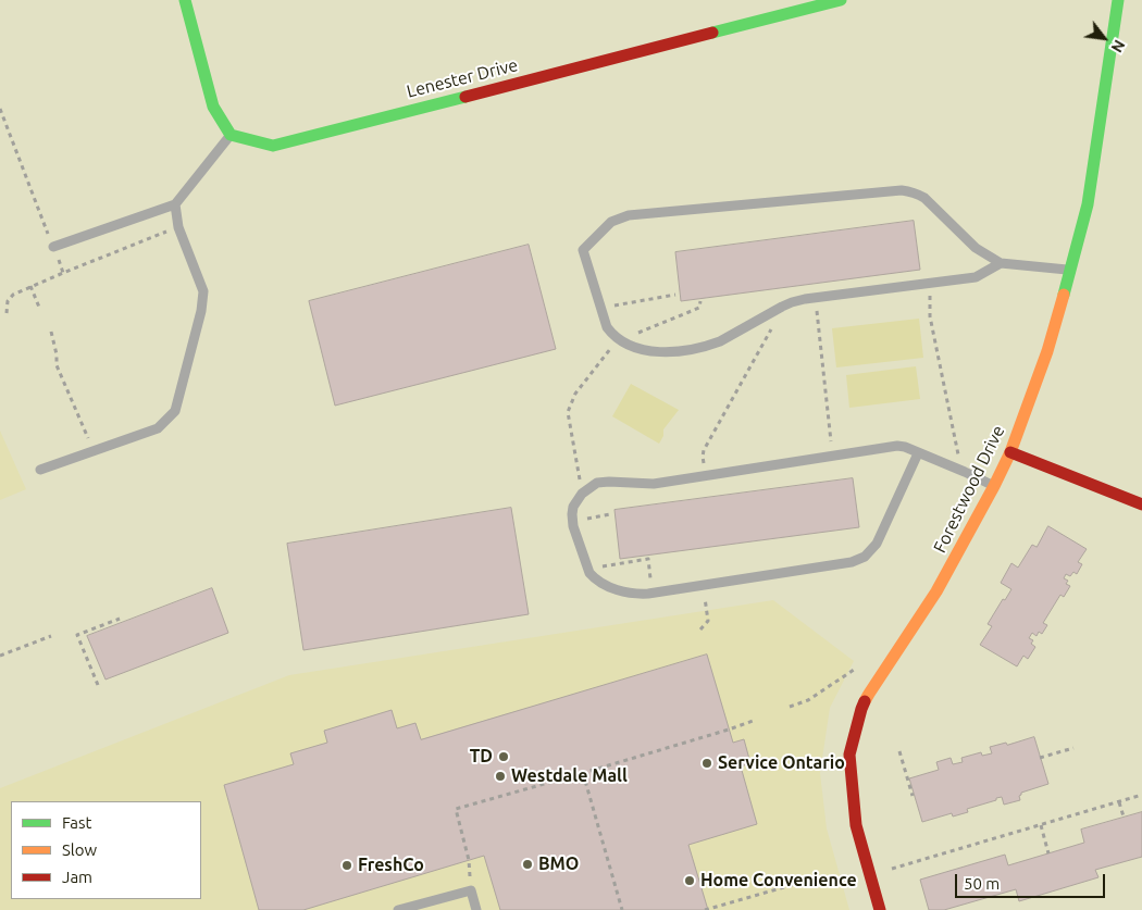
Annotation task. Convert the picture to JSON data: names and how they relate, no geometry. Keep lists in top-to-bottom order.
{
  "streets": {
    "street": ["Lenester Drive", "Forestwood Drive"]
  },
  "places": [
    "TD",
    "Service Ontario",
    "Westdale Mall",
    "BMO",
    "FreshCo",
    "Home Convenience"
  ],
  "legend": ["Fast", "Slow", "Jam"],
  "scale_bar": "50 m",
  "north": "bottom right"
}
